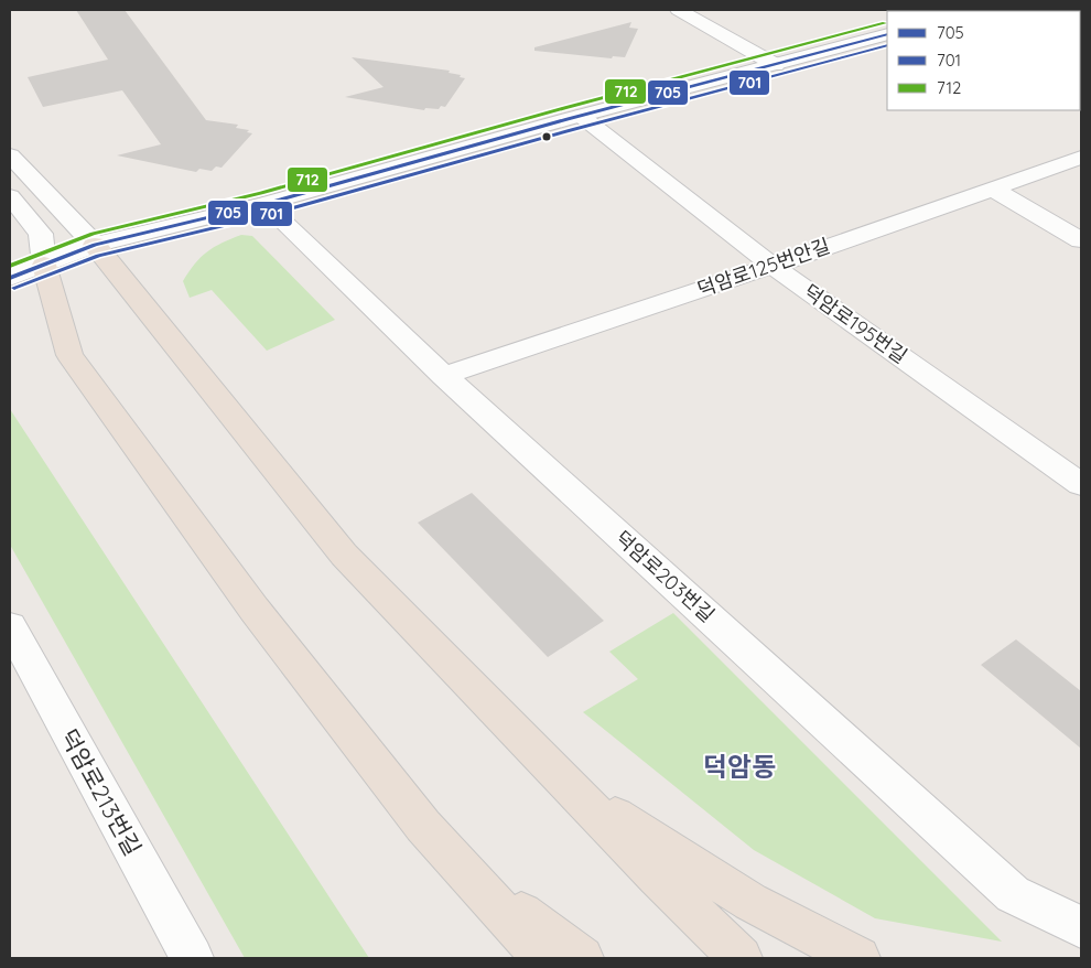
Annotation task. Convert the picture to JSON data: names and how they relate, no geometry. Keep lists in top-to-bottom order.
{
  "streets": {
    "street": [
      "덕암로125번안길",
      "덕암로195번길",
      "덕암로203번길",
      "덕암로213번길"
    ]
  },
  "crossings": [
    ["덕암로125번안길", "덕암로195번길"],
    ["덕암로125번안길", "덕암로203번길"]
  ],
  "districts": ["덕암동"],
  "lines": ["transit line 712", "transit line 705", "transit line 701"],
  "legend": ["705", "701", "712"]
}
